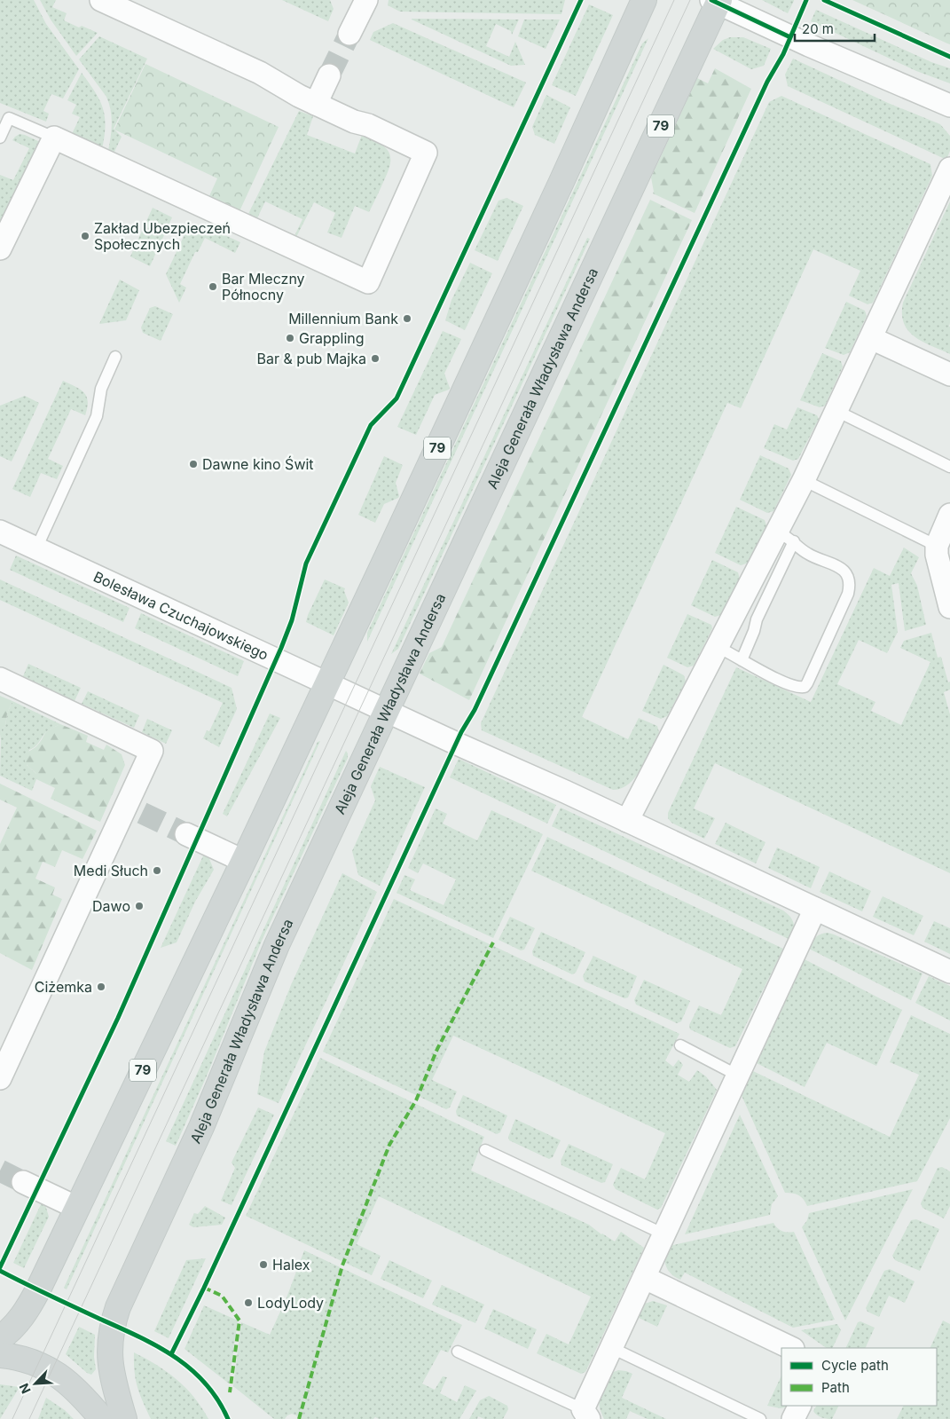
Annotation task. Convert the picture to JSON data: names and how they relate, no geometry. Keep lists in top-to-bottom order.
{
  "streets": {
    "main road": ["79", "Aleja Generała Władysława Andersa"],
    "street": ["Bolesława Czuchajowskiego"]
  },
  "crossings": [
    ["79", "Bolesława Czuchajowskiego"],
    ["Aleja Generała Władysława Andersa", "Bolesława Czuchajowskiego"]
  ],
  "places": [
    "Zakład Ubezpieczeń Społecznych",
    "Bar Mleczny Północny",
    "Millennium Bank",
    "Grappling",
    "Bar & pub Majka",
    "Dawne kino Świt",
    "Medi Słuch",
    "Dawo",
    "Ciżemka",
    "Halex",
    "LodyLody"
  ],
  "legend": ["Cycle path", "Path"],
  "scale_bar": "20 m",
  "north": "bottom left"
}
